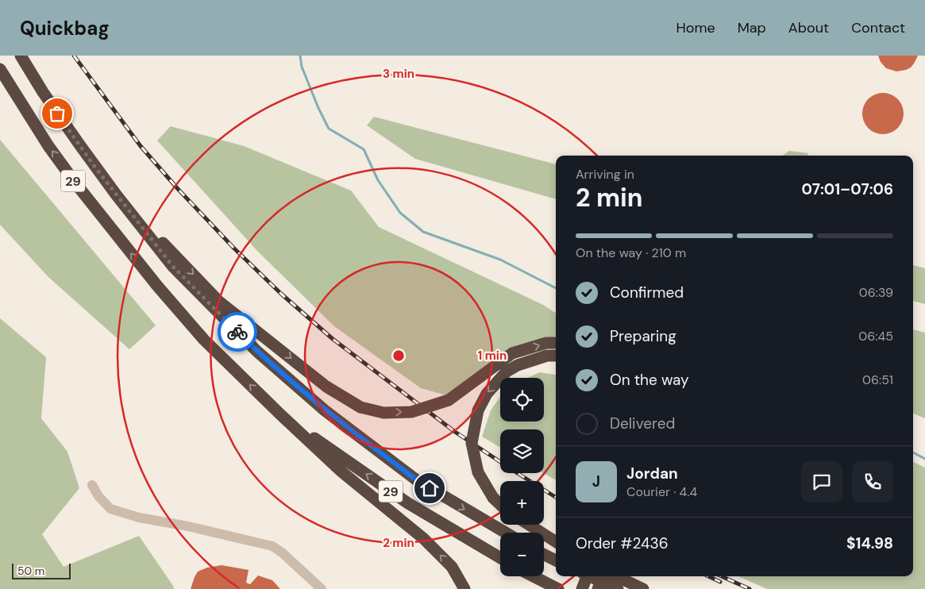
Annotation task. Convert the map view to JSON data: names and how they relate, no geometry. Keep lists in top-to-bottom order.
{
  "streets": {
    "highway": ["29"]
  },
  "scale_bar": "50 m",
  "page": {
    "header": "Quickbag",
    "nav": [
      "Home",
      "Map",
      "About",
      "Contact"
    ],
    "heading": ["2 min", "Arriving in", "07:01–07:06"],
    "panel": [
      "Jordan",
      "Courier · 4.4",
      "Order #2436",
      "$14.98"
    ],
    "bar": "On the way · 210 m",
    "list": [
      ["Confirmed", "06:39"],
      ["Preparing", "06:45"],
      ["On the way", "06:51"],
      "Delivered"
    ],
    "map_buttons": ["+", "−"],
    "round": "J",
    "scale": "50 m"
  },
  "rings": ["3 min", "1 min", "2 min"]
}
